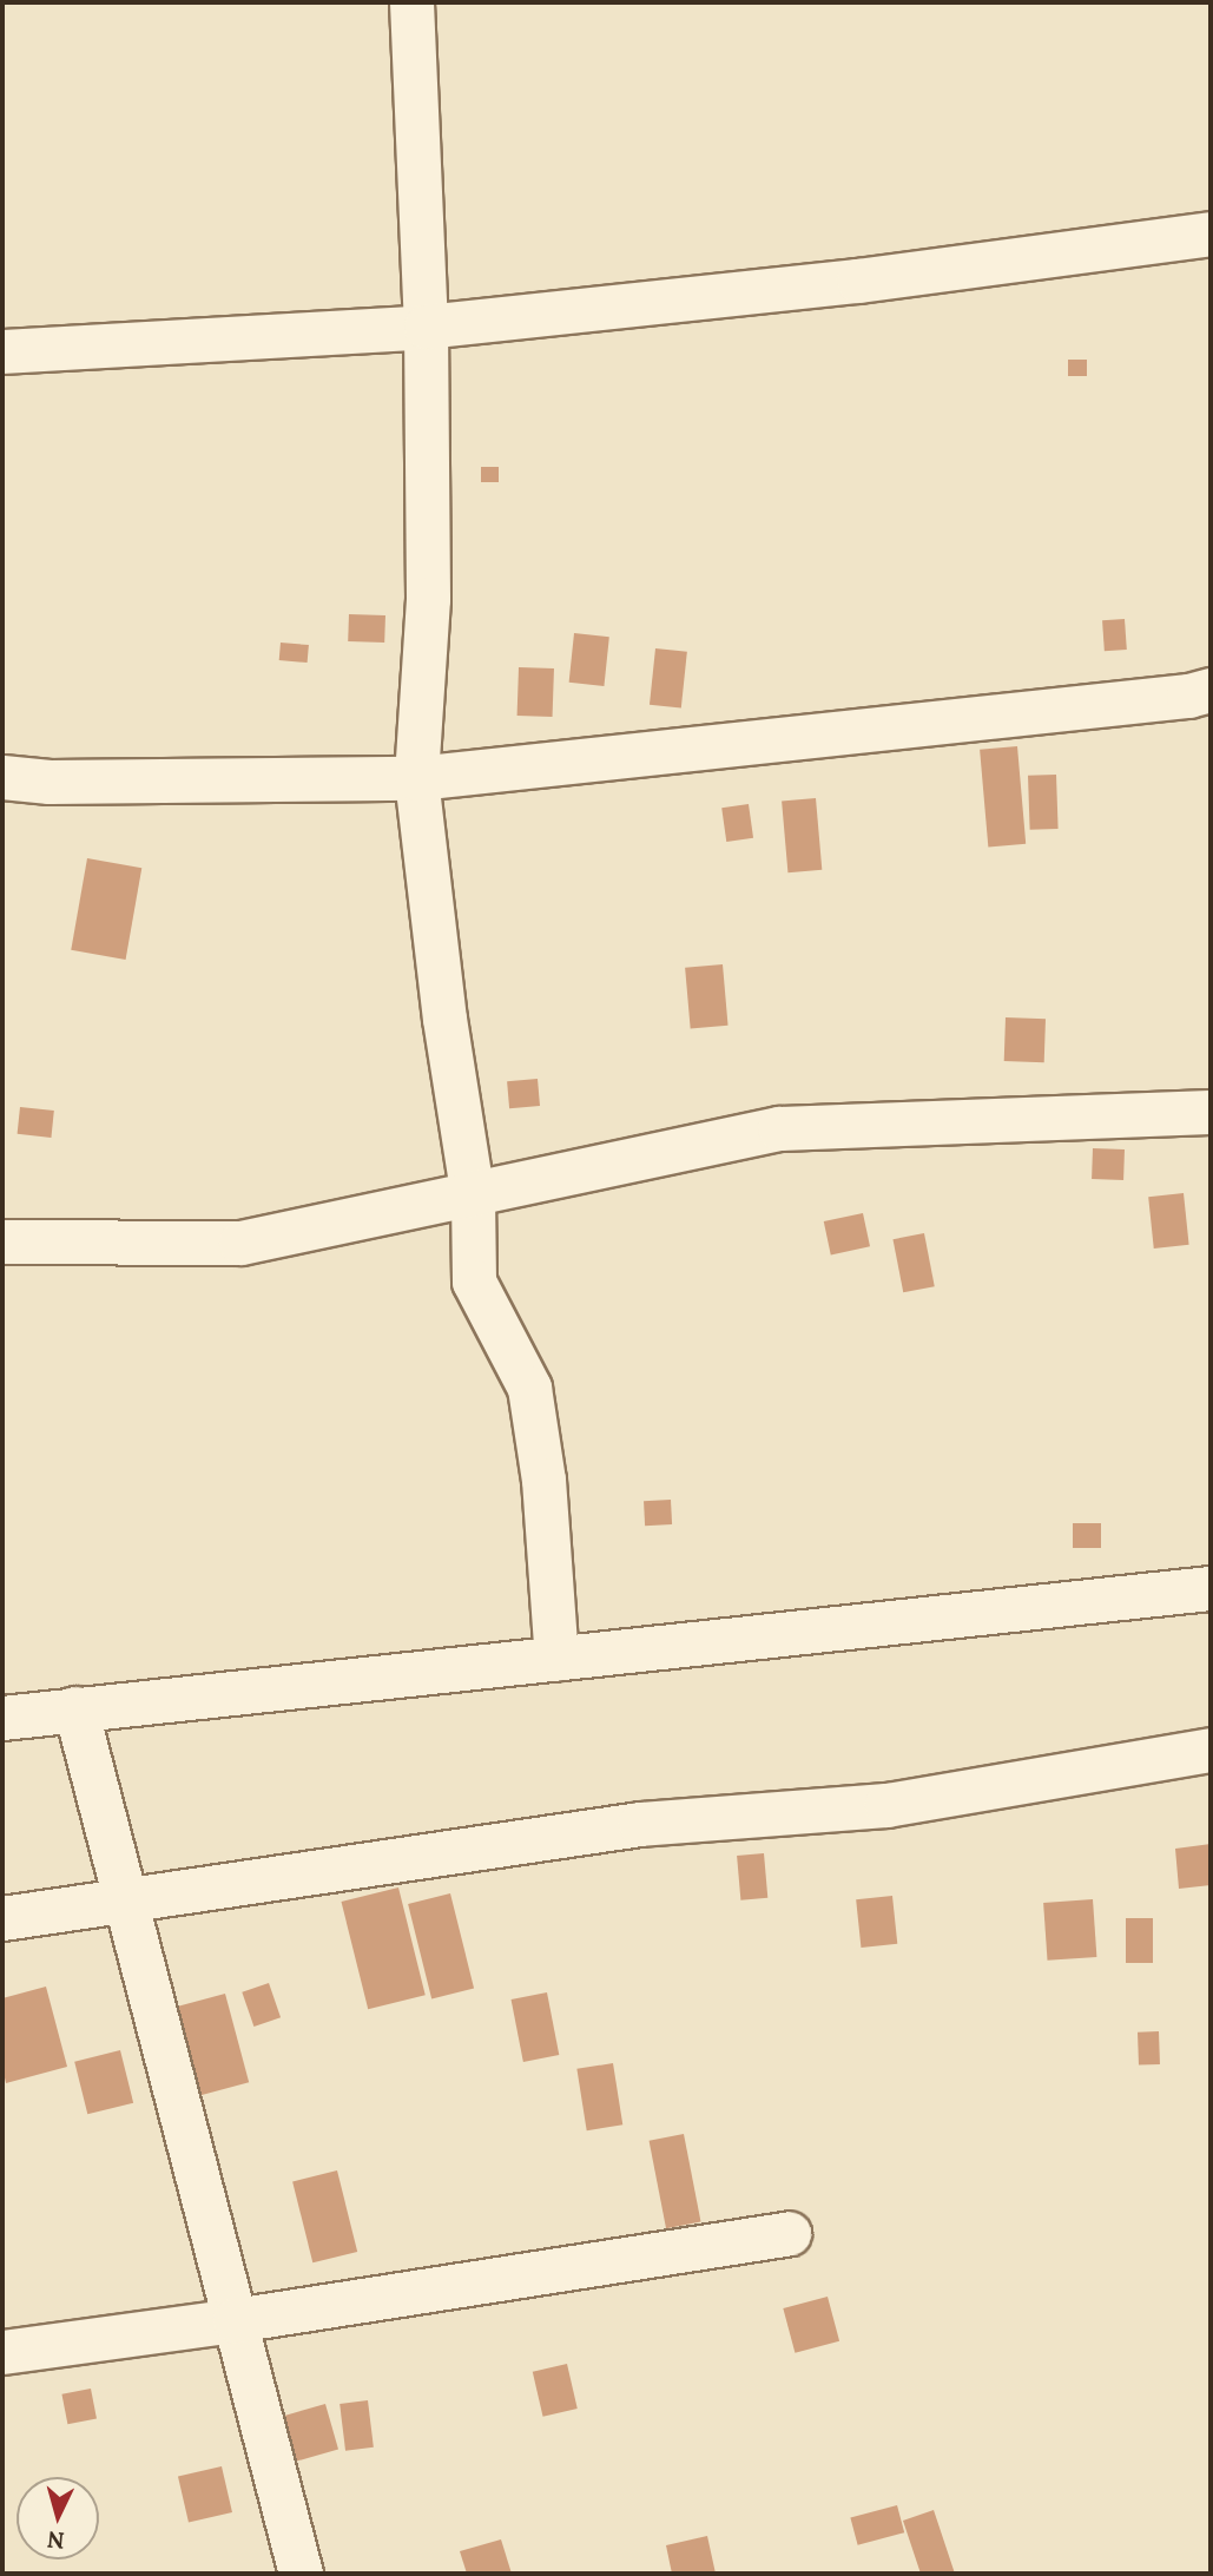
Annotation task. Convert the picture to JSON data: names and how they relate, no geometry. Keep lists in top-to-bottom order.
{
  "north": "bottom"
}
